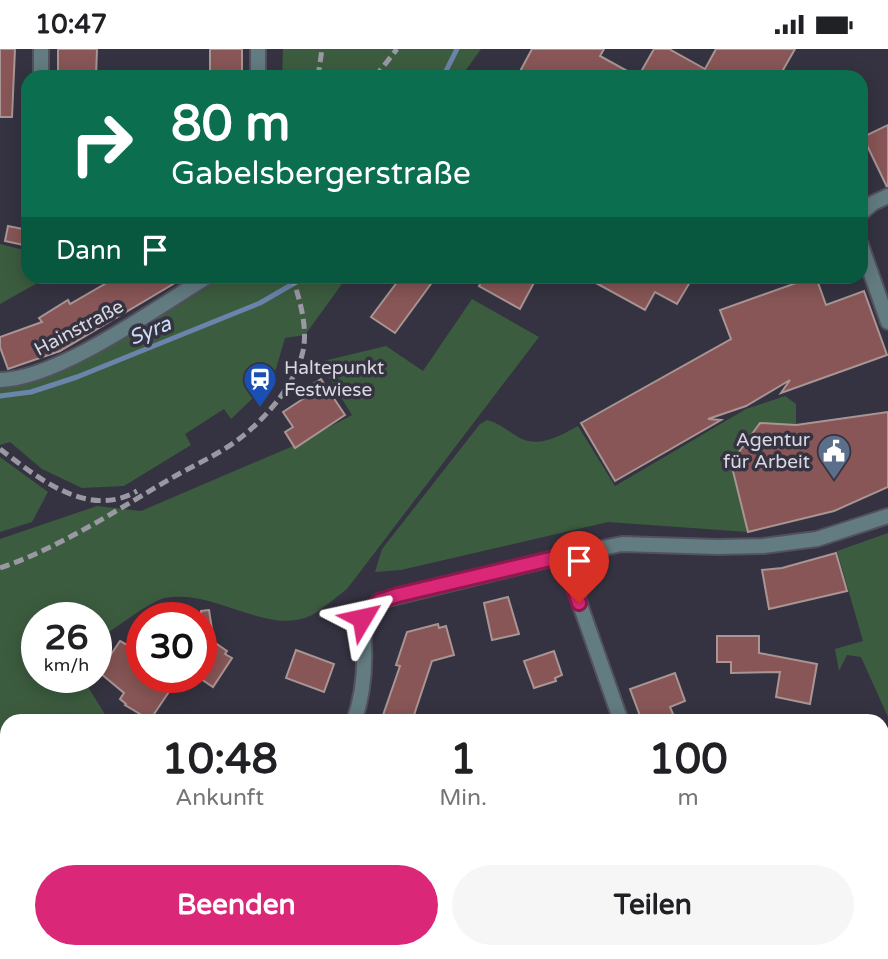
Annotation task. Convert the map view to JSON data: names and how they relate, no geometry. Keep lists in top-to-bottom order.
{
  "streets": {
    "street": ["Hainstraße"]
  },
  "water": ["Syra"],
  "places": {
    "station": ["Haltepunkt Festwiese"],
    "public building": ["Agentur für Arbeit"]
  },
  "page": {
    "status": "10:47",
    "turn": ["80 m", "Gabelsbergerstraße"],
    "then": "Dann",
    "speed": "26 km/h",
    "limit": "30",
    "eta": [
      "10:48",
      "Ankunft",
      "1",
      "Min.",
      "100",
      "m"
    ],
    "buttons": ["Beenden", "Teilen"]
  }
}
